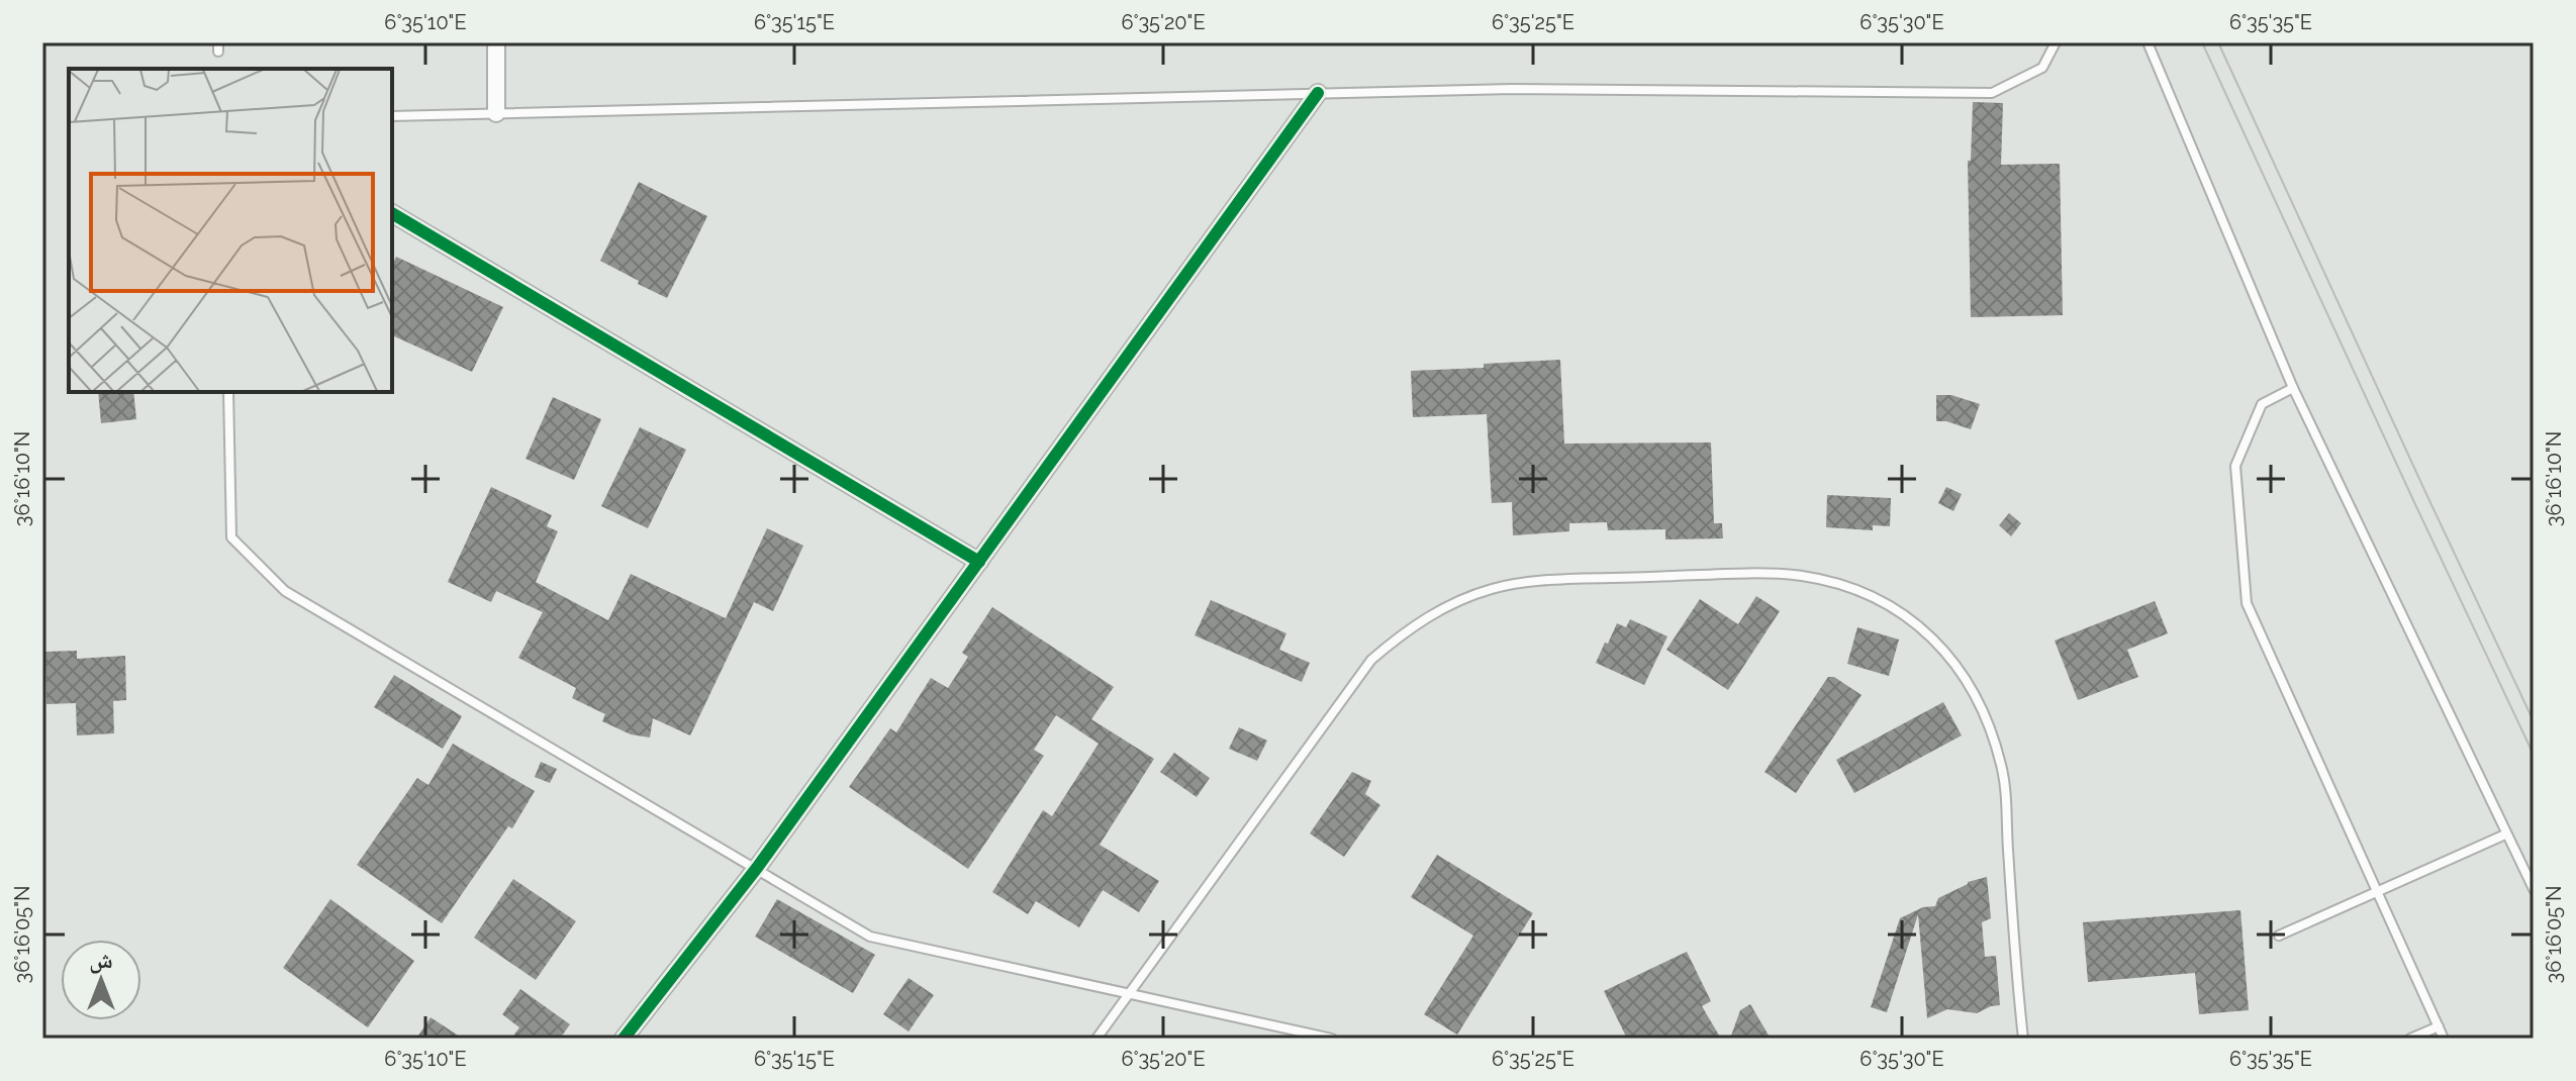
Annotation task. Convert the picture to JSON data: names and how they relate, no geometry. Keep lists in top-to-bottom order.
{
  "north": "top",
  "coordinates": [
    "6°35'10\"E",
    "6°35'15\"E",
    "6°35'20\"E",
    "6°35'25\"E",
    "6°35'30\"E",
    "6°35'35\"E",
    "36°16'10\"N",
    "36°16'05\"N"
  ]
}
